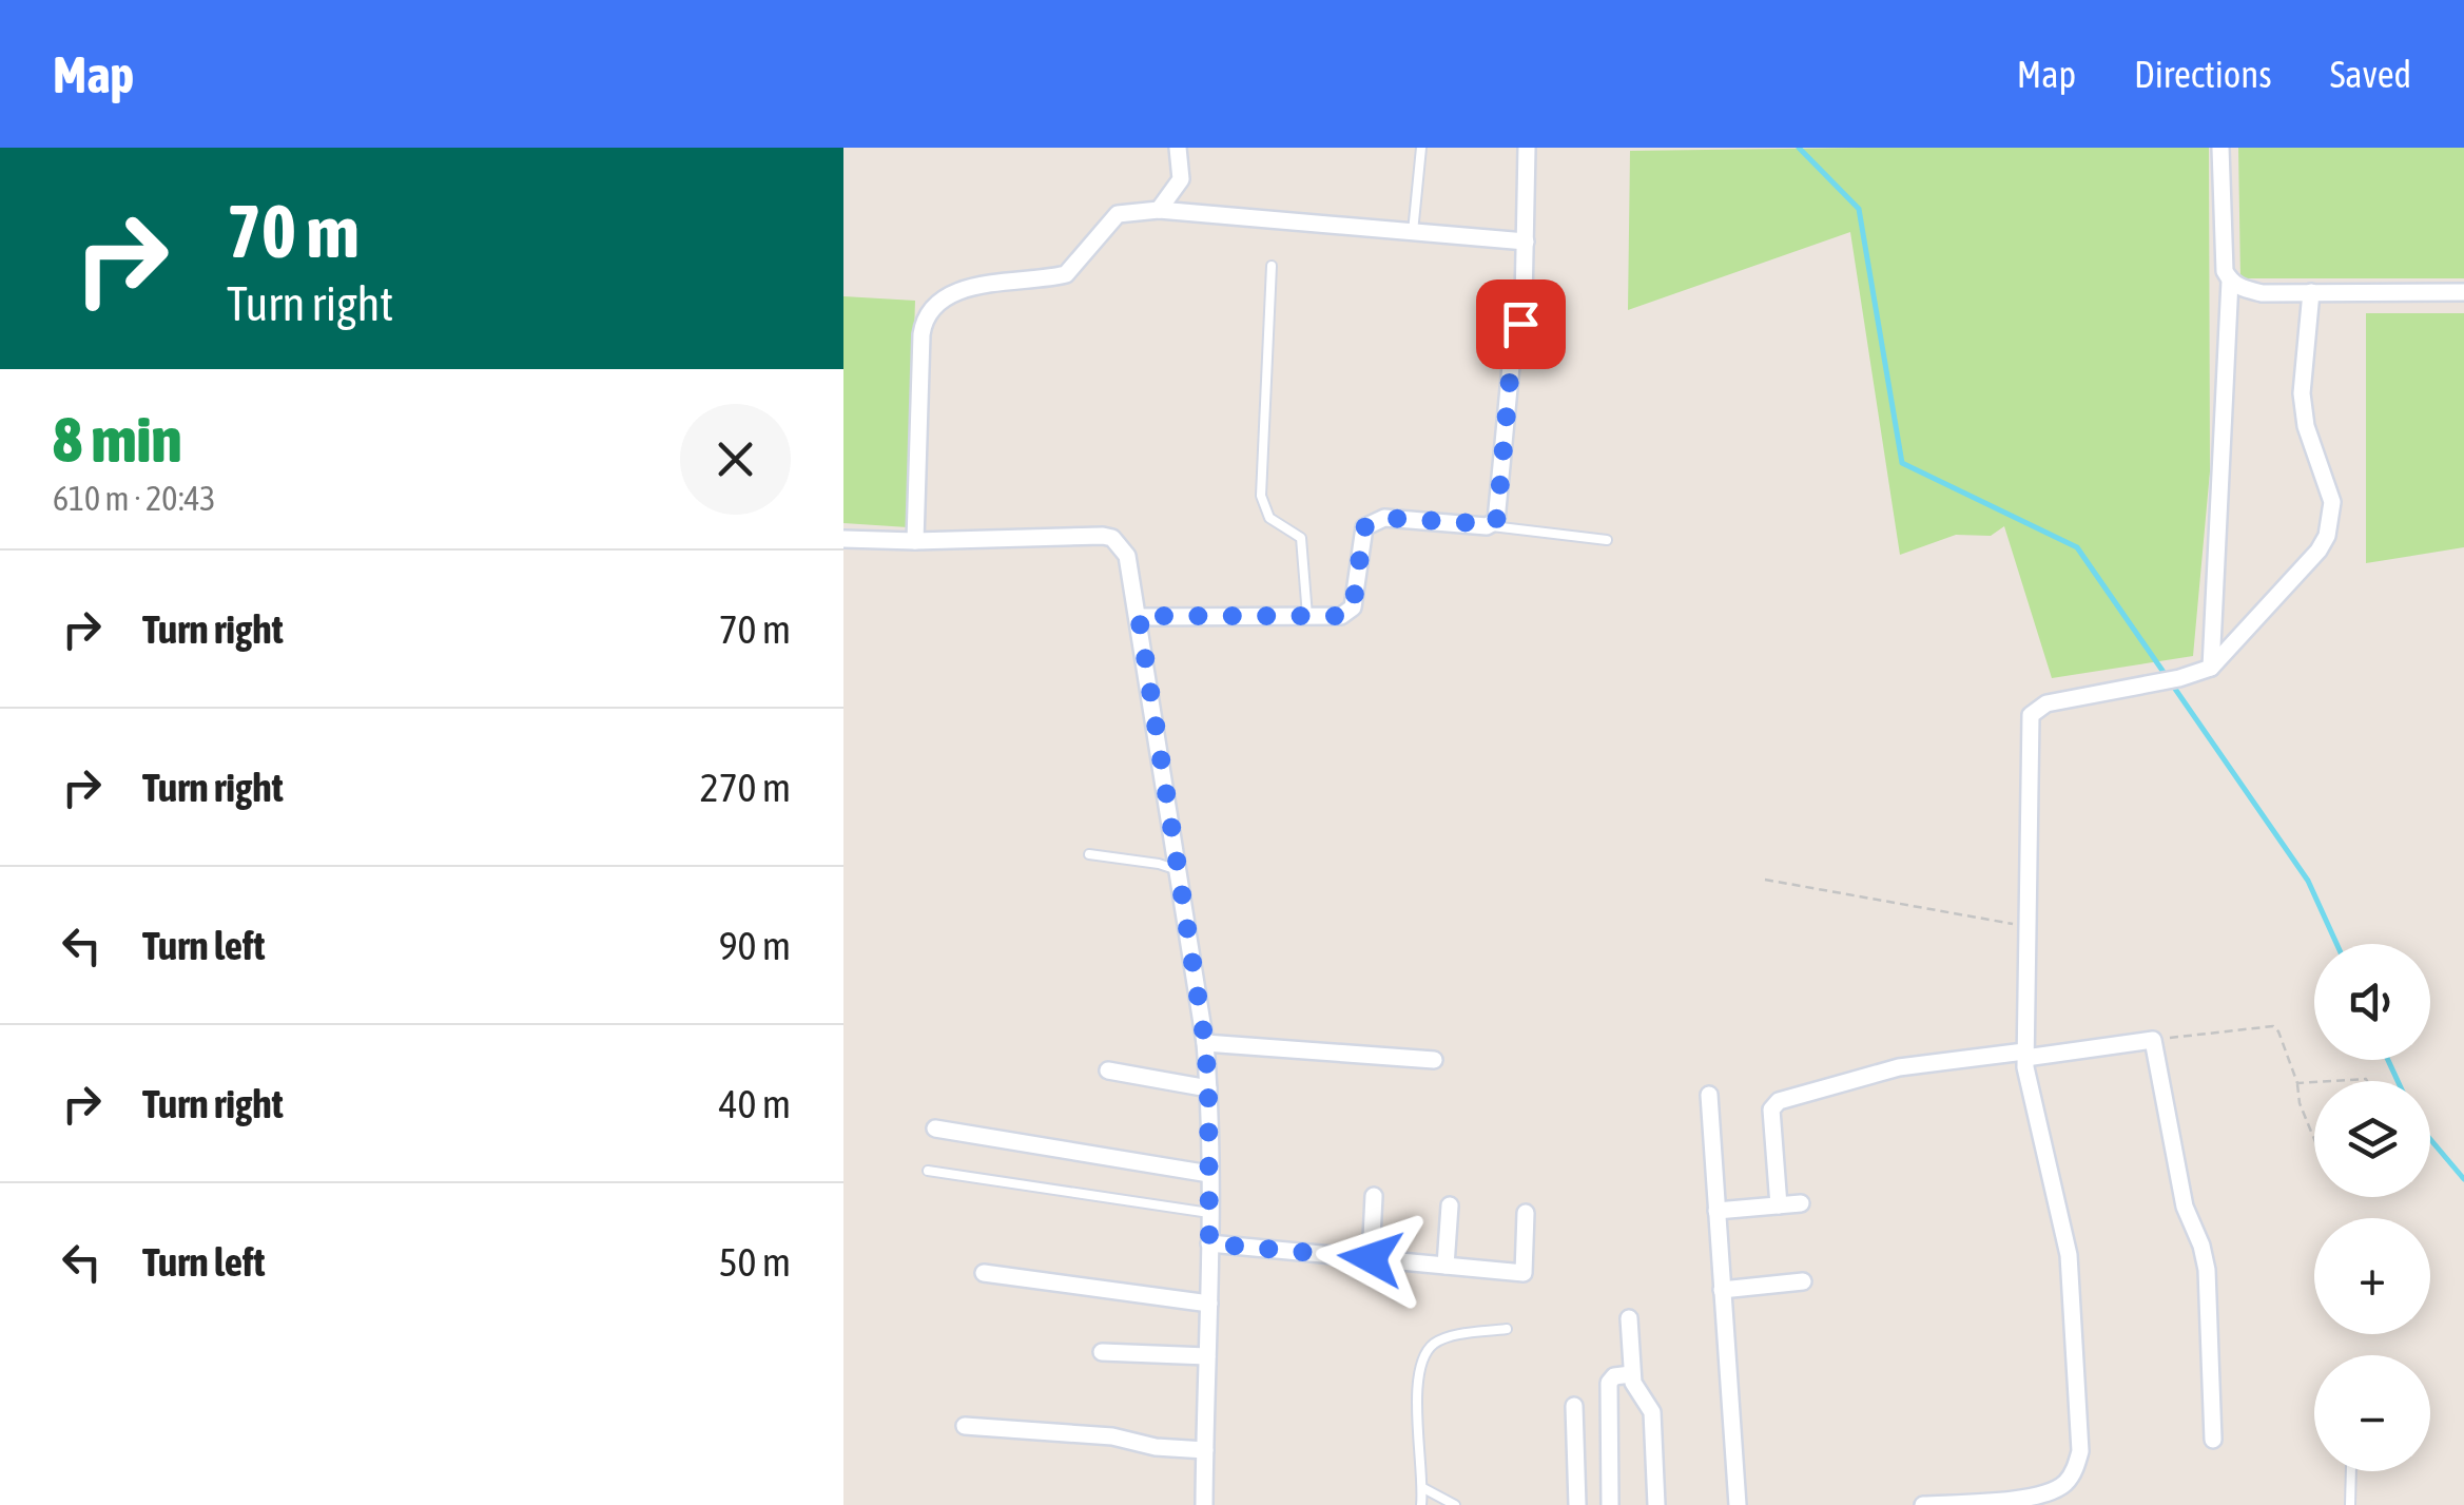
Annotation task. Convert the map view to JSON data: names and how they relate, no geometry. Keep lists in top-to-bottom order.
{
  "page": {
    "header": "Map",
    "nav": ["Map", "Directions", "Saved"],
    "turn": ["70 m", "Turn right"],
    "heading": ["8 min", "610 m · 20:43"],
    "list": [
      {
        "name": "Turn right",
        "value": "70 m"
      },
      {
        "name": "Turn right",
        "value": "270 m"
      },
      {
        "name": "Turn left",
        "value": "90 m"
      },
      {
        "name": "Turn right",
        "value": "40 m"
      },
      {
        "name": "Turn left",
        "value": "50 m"
      }
    ],
    "map_buttons": ["+", "−"]
  }
}
